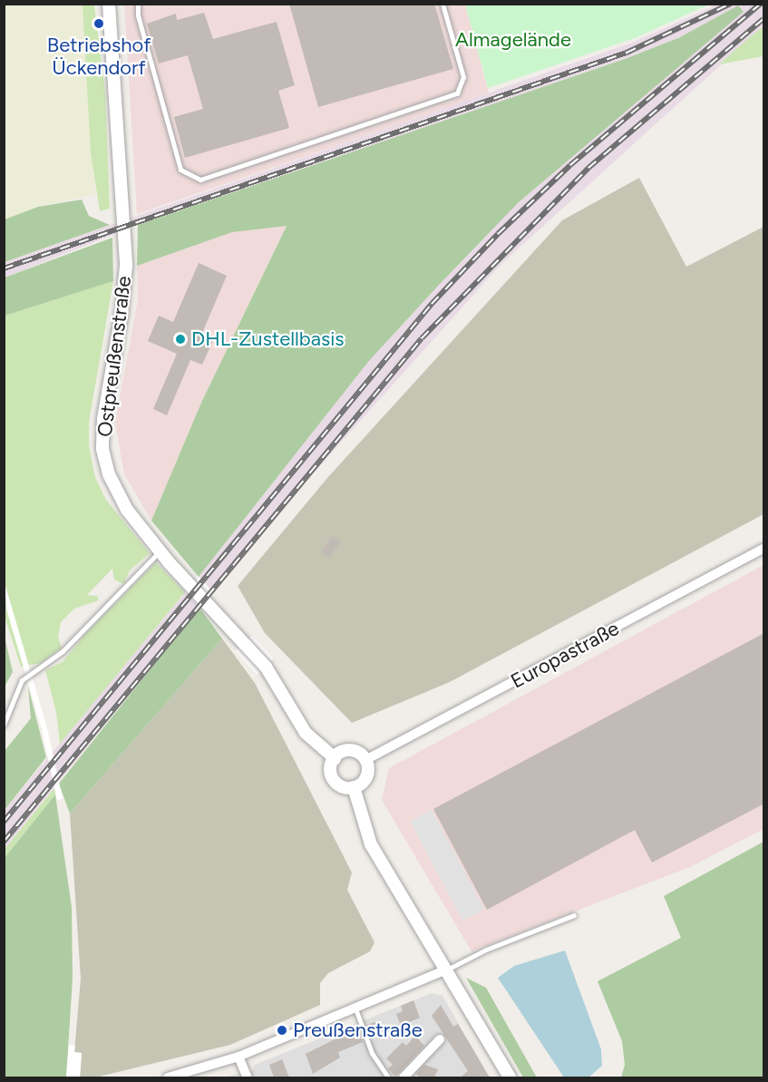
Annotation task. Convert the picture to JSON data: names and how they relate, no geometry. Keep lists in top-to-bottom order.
{
  "streets": {
    "street": ["Ostpreußenstraße", "Europastraße"]
  },
  "crossings": [
    ["Ostpreußenstraße", "Europastraße"]
  ],
  "parks": ["Almagelände"],
  "places": ["Betriebshof Ückendorf", "DHL-Zustellbasis", "Preußenstraße"]
}
